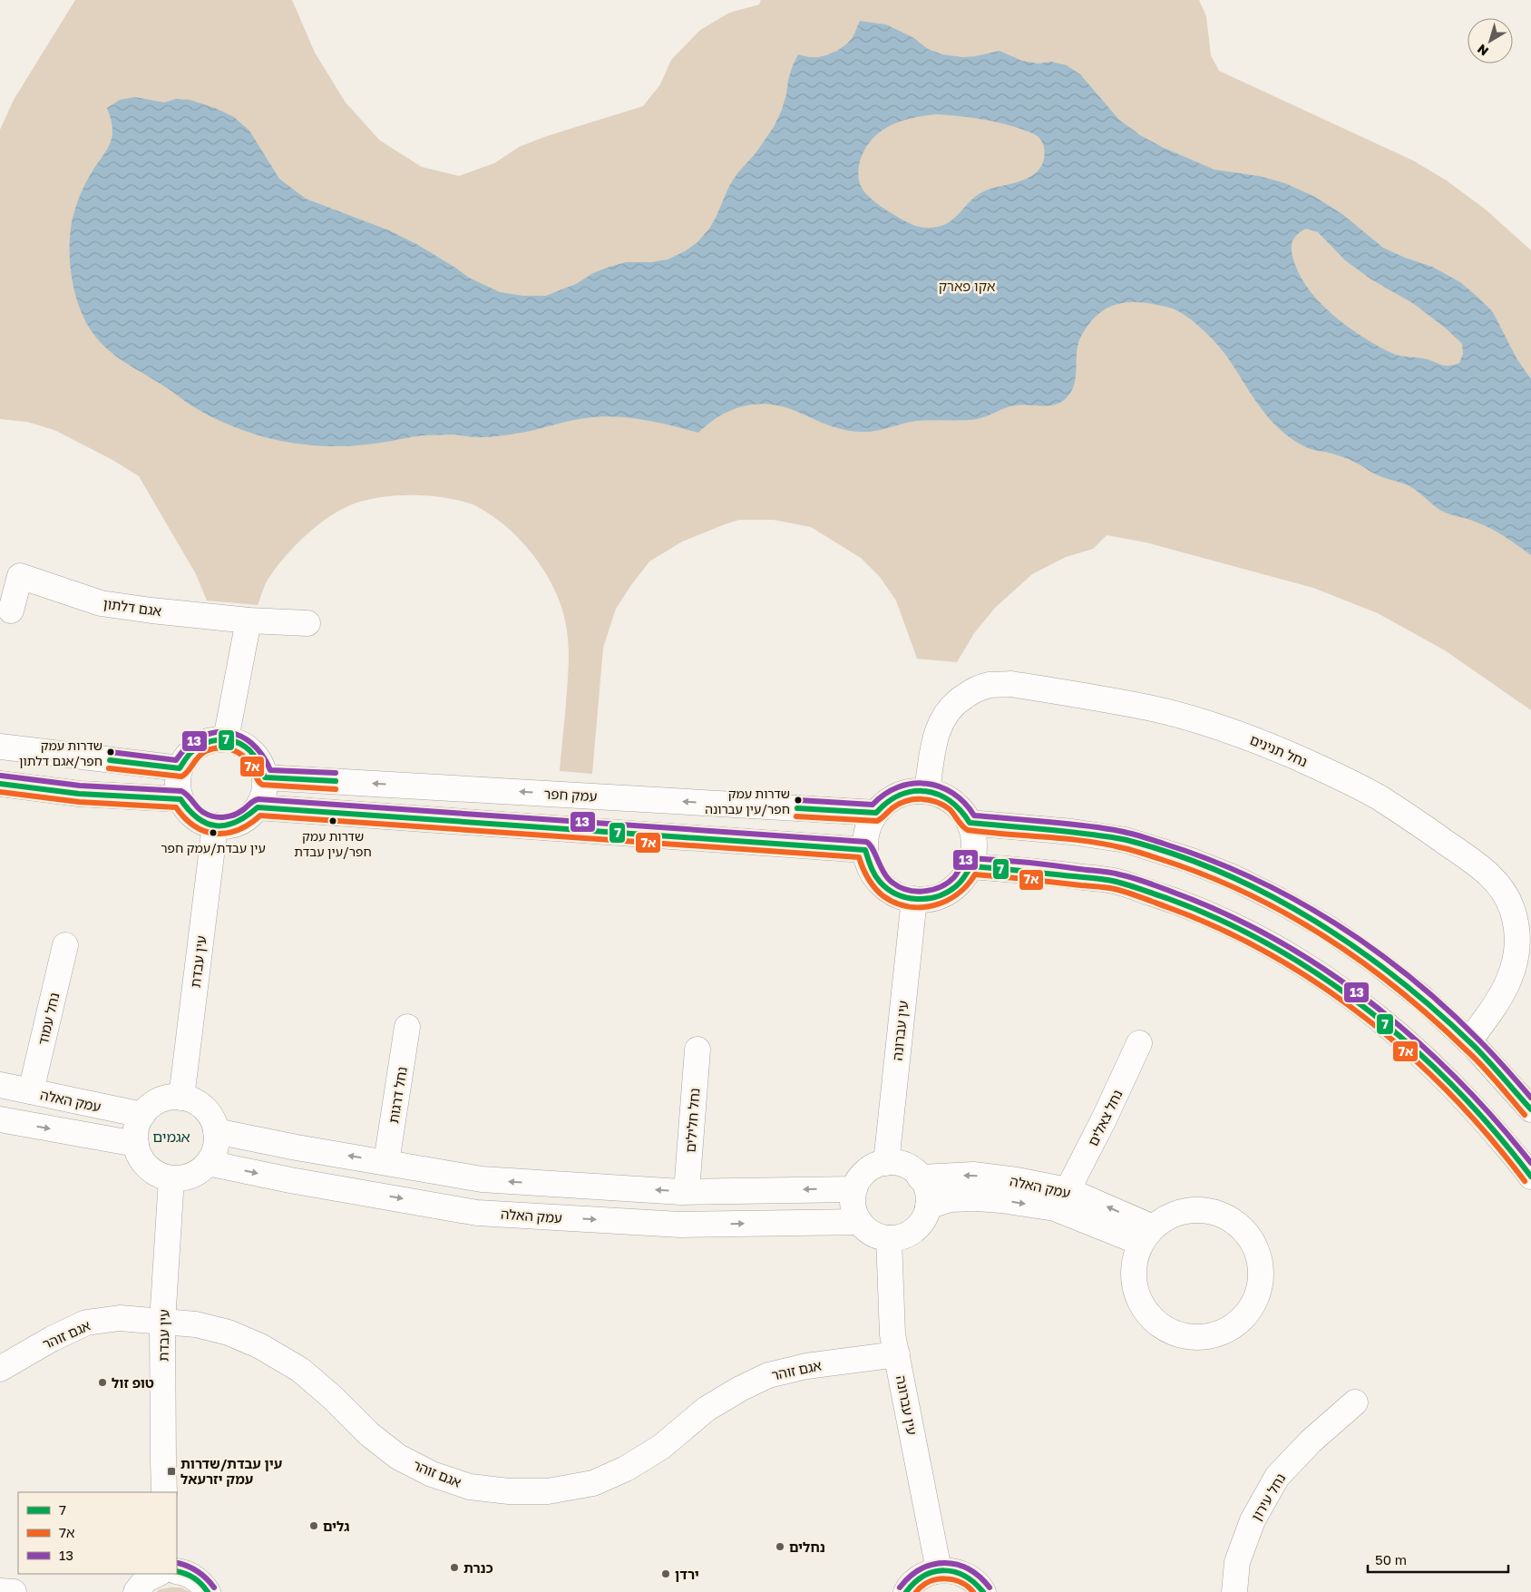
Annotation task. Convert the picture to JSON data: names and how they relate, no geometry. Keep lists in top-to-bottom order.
{
  "streets": {
    "street": [
      "אגם דלתון",
      "נחל תנינים",
      "עמק חפר",
      "עין עבדת",
      "נחל עמוד",
      "עין עברונה",
      "נחל דרגות",
      "עמק האלה",
      "נחל צאלים",
      "נחל חלילים",
      "אגם זוהר",
      "נחל עירון"
    ]
  },
  "crossings": [
    ["נחל תנינים", "עמק חפר"],
    ["נחל תנינים", "עין עברונה"],
    ["עמק חפר", "עין עבדת"],
    ["עמק חפר", "עין עברונה"],
    ["עין עבדת", "עמק האלה"],
    ["עין עבדת", "אגם זוהר"],
    ["נחל עמוד", "עמק האלה"],
    ["עין עברונה", "עמק האלה"],
    ["עין עברונה", "אגם זוהר"],
    ["עמק האלה", "נחל צאלים"]
  ],
  "districts": ["אגמים"],
  "parks": ["אקו פארק"],
  "places": {
    "other": [
      "שדרות עמק חפר/אגם דלתון",
      "שדרות עמק חפר/עין עברונה",
      "שדרות עמק חפר/עין עבדת",
      "עין עבדת/עמק חפר",
      "טופ זול",
      "גלים",
      "נחלים",
      "כנרת",
      "ירדן"
    ],
    "transit": ["עין עבדת/שדרות עמק יזרעאל"]
  },
  "lines": ["transit line 13", "transit line 7", "transit line 7א"],
  "legend": ["7", "7א", "13"],
  "scale_bar": "50 m",
  "north": "bottom left"
}
